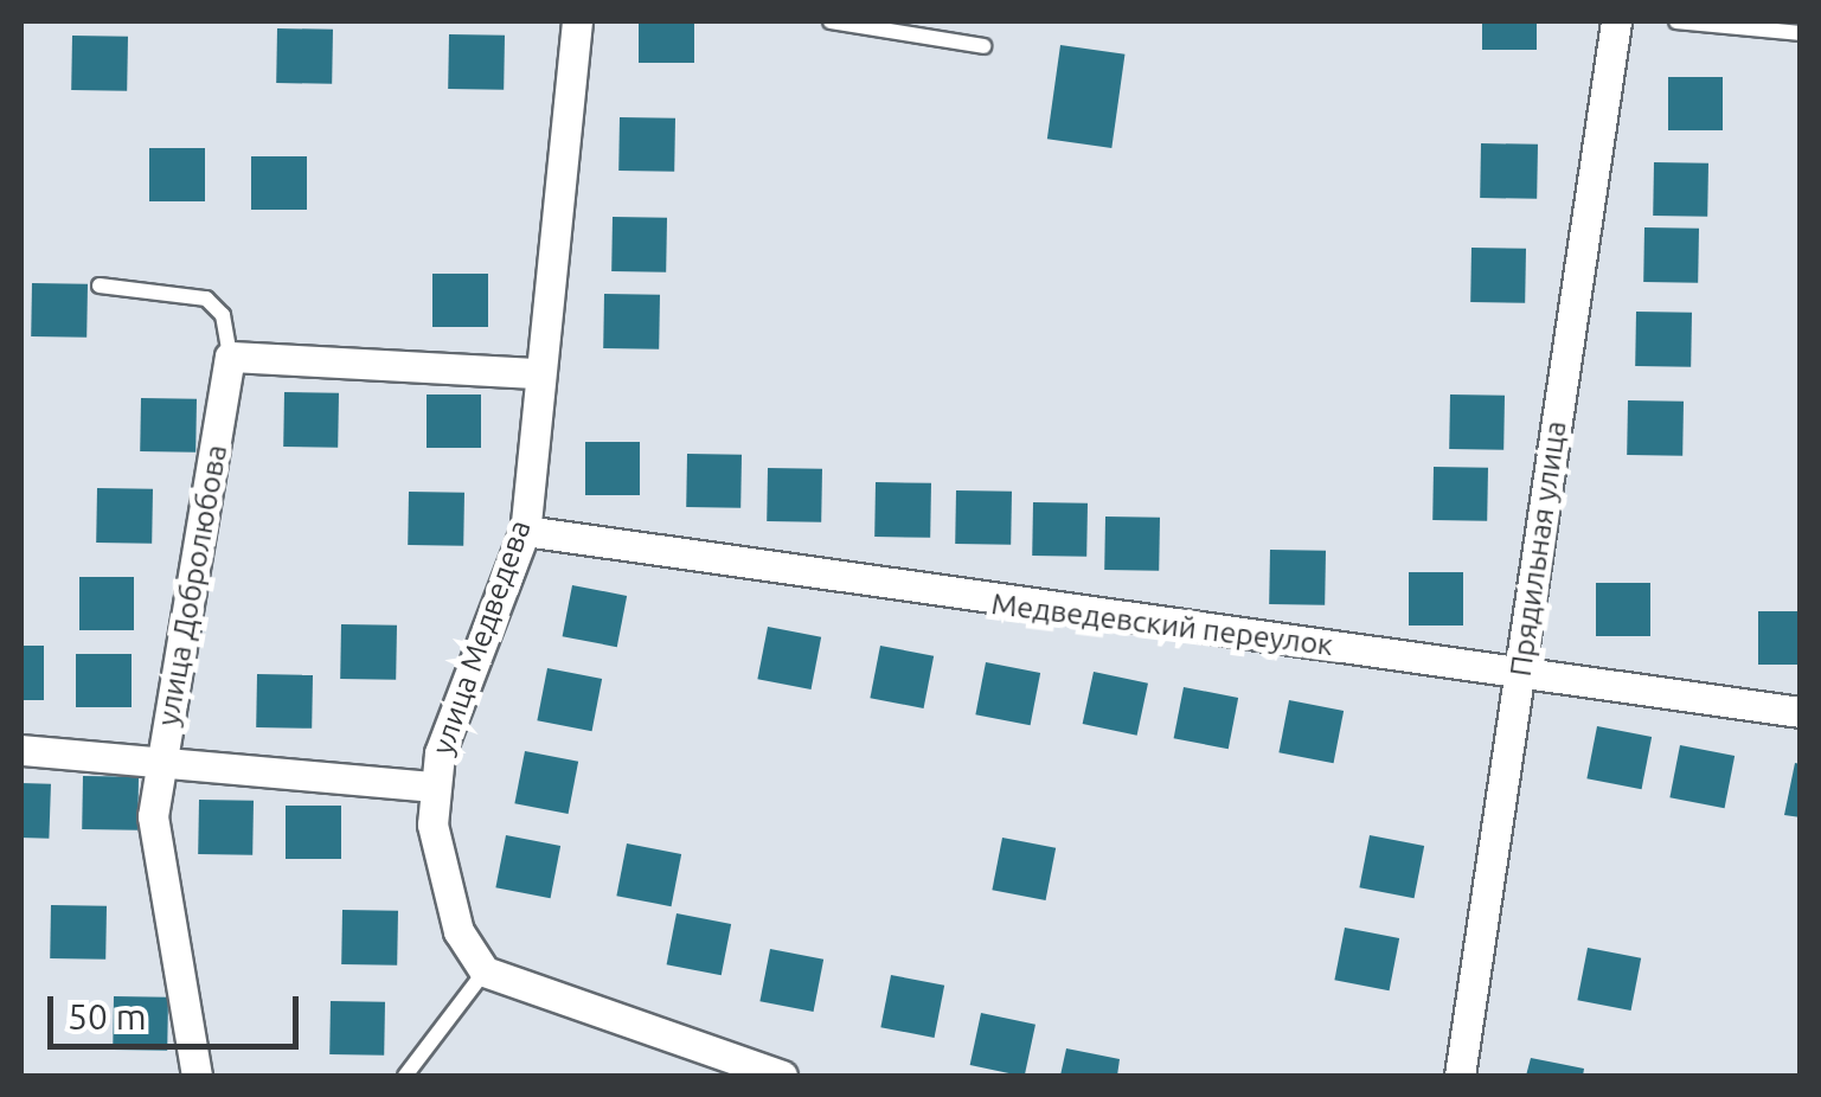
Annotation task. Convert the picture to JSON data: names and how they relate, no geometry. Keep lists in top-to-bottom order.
{
  "streets": {
    "street": [
      "Прядильная улица",
      "улица Добролюбова",
      "Медведевский переулок",
      "улица Медведева"
    ]
  },
  "crossings": [
    ["Прядильная улица", "Медведевский переулок"],
    ["улица Добролюбова", "улица Медведева"],
    ["Медведевский переулок", "улица Медведева"]
  ],
  "scale_bar": "50 m"
}
